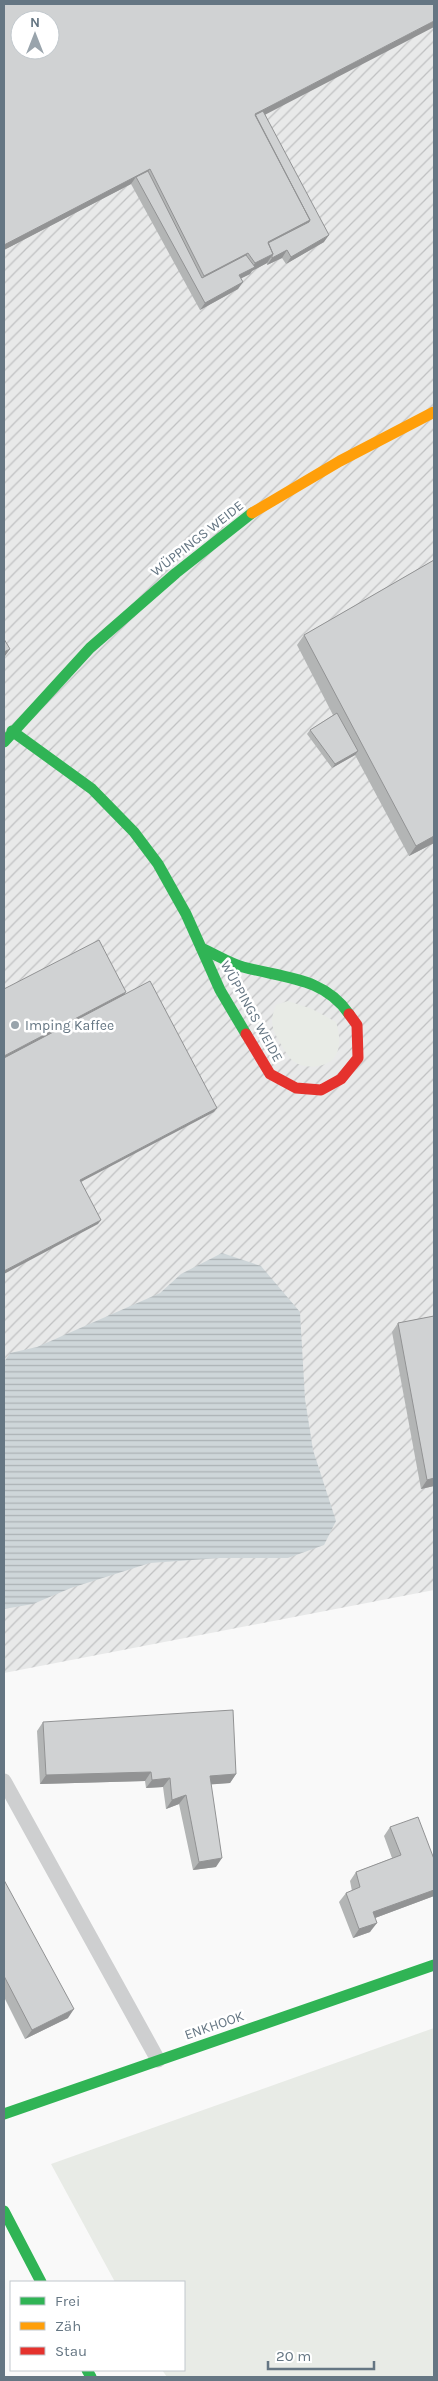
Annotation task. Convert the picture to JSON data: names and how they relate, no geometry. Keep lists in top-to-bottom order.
{
  "streets": {
    "street": ["WÜPPINGS WEIDE", "ENKHOOK"]
  },
  "places": ["Imping Kaffee"],
  "legend": ["Frei", "Zäh", "Stau"],
  "scale_bar": "20 m",
  "north": "top"
}
